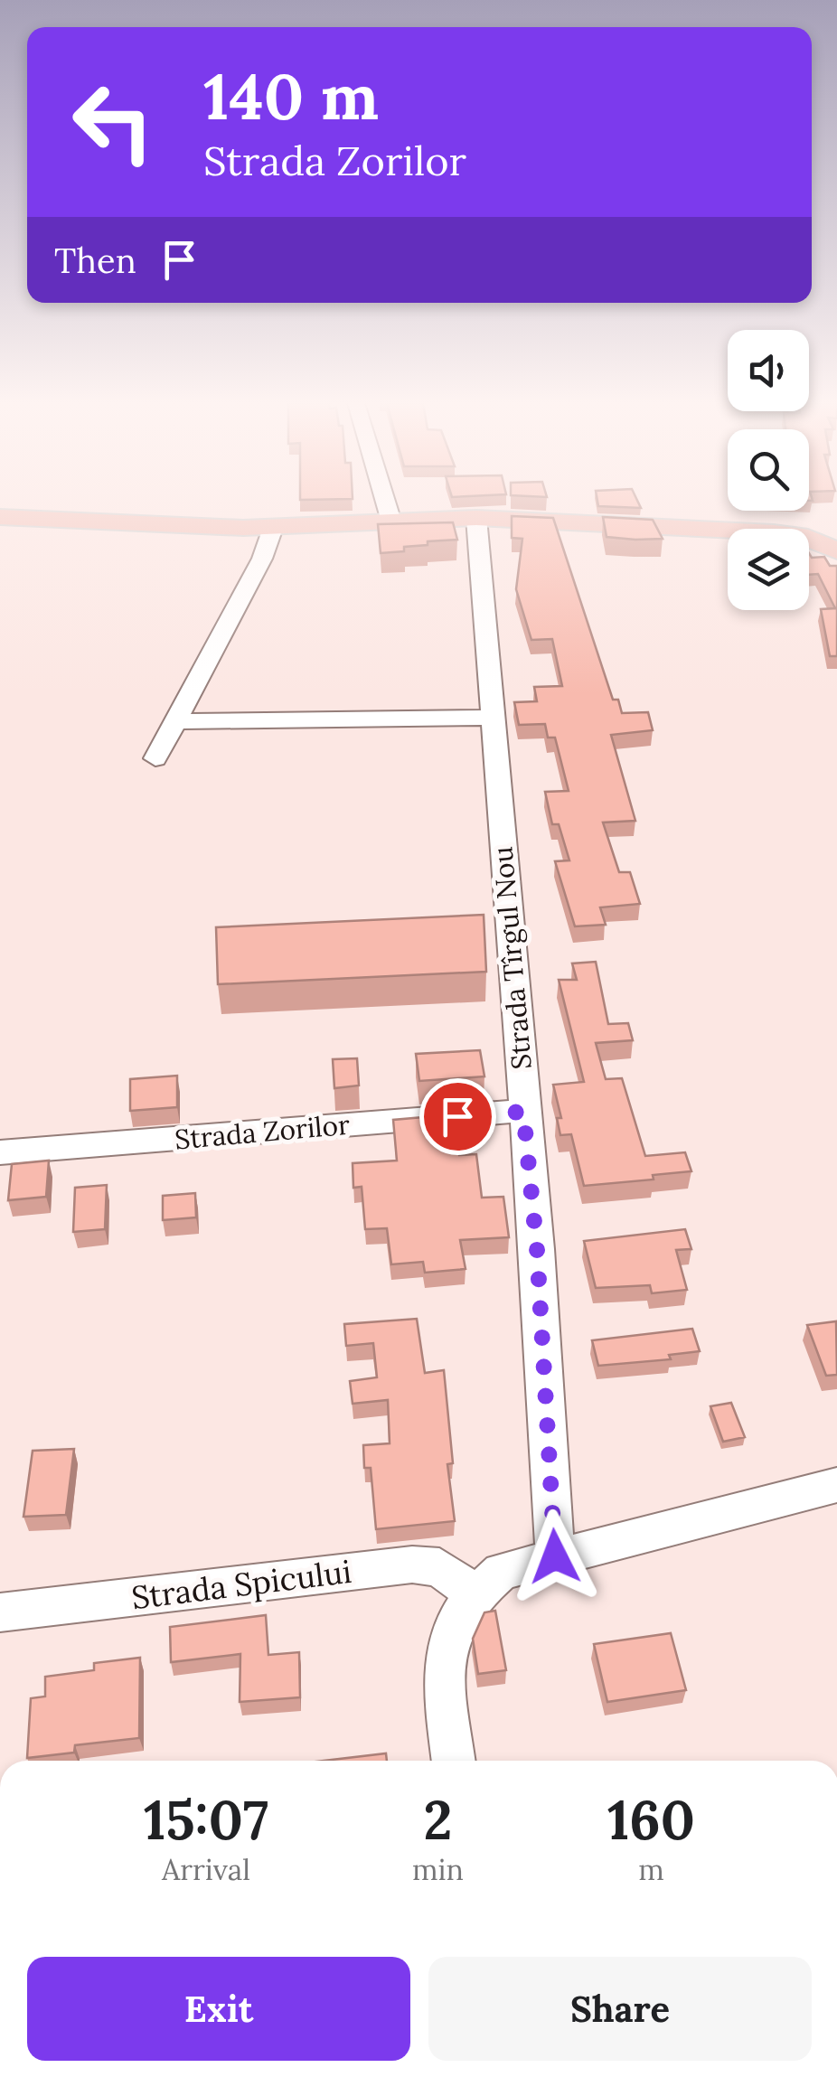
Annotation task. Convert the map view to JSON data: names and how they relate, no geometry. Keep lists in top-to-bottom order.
{
  "streets": {
    "street": ["Strada Tîrgul Nou", "Strada Zorilor", "Strada Spicului"]
  },
  "crossings": [
    ["Strada Tîrgul Nou", "Strada Zorilor"]
  ],
  "page": {
    "turn": ["140 m", "Strada Zorilor"],
    "then": "Then",
    "eta": [
      "15:07",
      "Arrival",
      "2",
      "min",
      "160",
      "m"
    ],
    "buttons": ["Exit", "Share"]
  }
}
